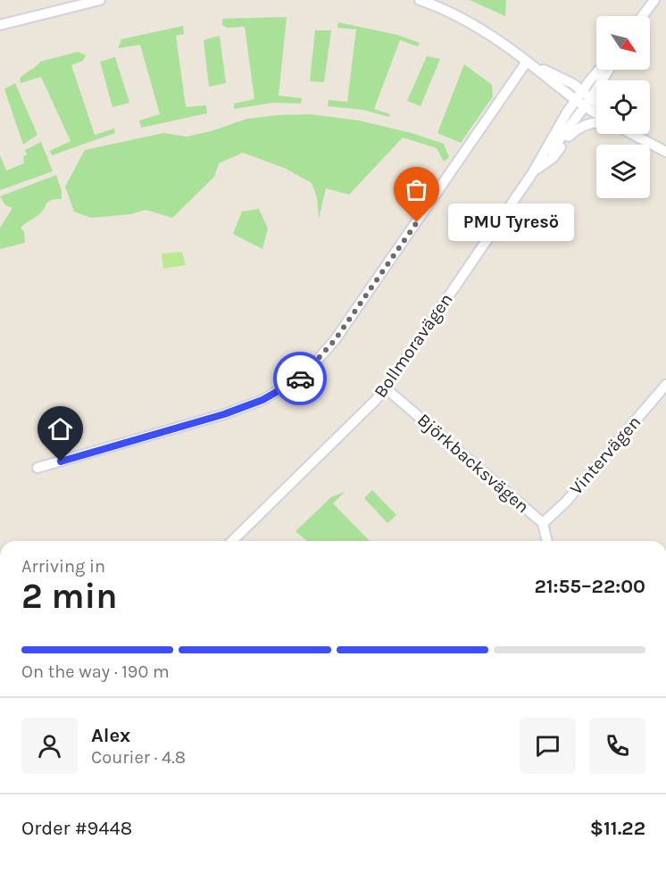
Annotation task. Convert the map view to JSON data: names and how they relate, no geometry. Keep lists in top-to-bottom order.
{
  "streets": {
    "street": ["Bollmoravägen", "Vintervägen", "Björkbacksvägen"]
  },
  "crossings": [
    ["Bollmoravägen", "Björkbacksvägen"],
    ["Vintervägen", "Björkbacksvägen"]
  ],
  "places": ["PMU Tyresö"],
  "north": "bottom right",
  "page": {
    "bubble": "PMU Tyresö",
    "heading": ["2 min", "Arriving in", "21:55–22:00"],
    "panel": [
      "Alex",
      "Courier · 4.8",
      "Order #9448",
      "$11.22"
    ],
    "bar": "On the way · 190 m"
  }
}
